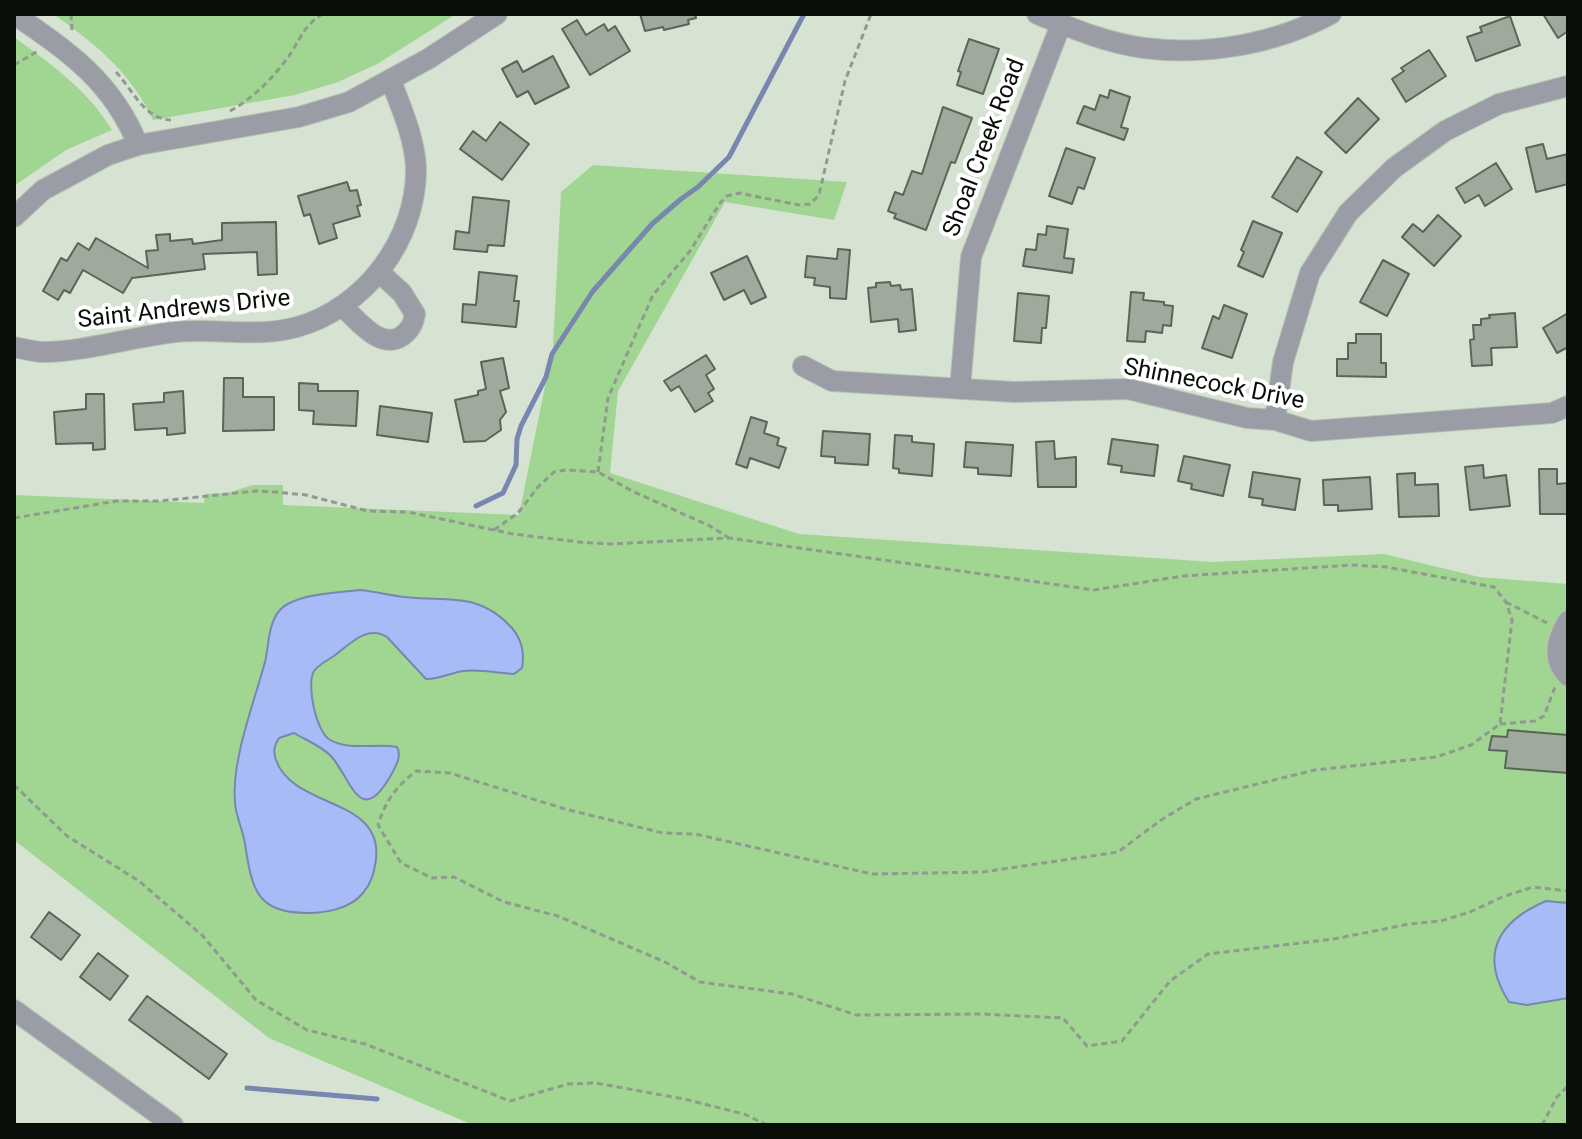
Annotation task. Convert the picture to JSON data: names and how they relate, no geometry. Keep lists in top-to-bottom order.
{
  "streets": {
    "street": ["Shoal Creek Road", "Saint Andrews Drive", "Shinnecock Drive"]
  },
  "crossings": [
    ["Shoal Creek Road", "Shinnecock Drive"]
  ]
}
